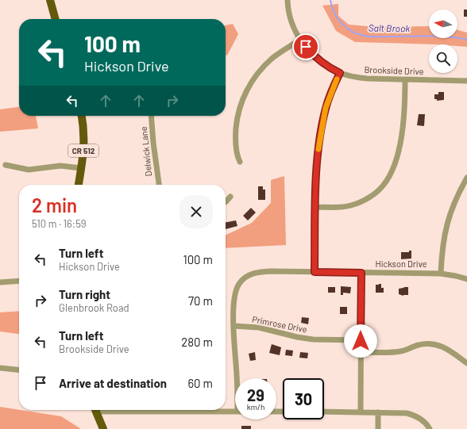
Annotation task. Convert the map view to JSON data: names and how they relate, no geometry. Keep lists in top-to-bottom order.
{
  "streets": {
    "main road": ["CR 512"],
    "street": [
      "Brookside Drive",
      "Delwick Lane",
      "Hickson Drive",
      "Primrose Drive"
    ]
  },
  "crossings": [
    ["Hickson Drive", "Primrose Drive"]
  ],
  "water": ["Salt Brook"],
  "north": "left",
  "page": {
    "turn": ["100 m", "Hickson Drive"],
    "heading": ["2 min", "510 m · 16:59"],
    "list": [
      {
        "name": "Turn left",
        "note": "Hickson Drive",
        "value": "100 m"
      },
      {
        "name": "Turn right",
        "note": "Glenbrook Road",
        "value": "70 m"
      },
      {
        "name": "Turn left",
        "note": "Brookside Drive",
        "value": "280 m"
      },
      {
        "name": "Arrive at destination",
        "value": "60 m"
      }
    ],
    "speed": "29 km/h",
    "limit": "30"
  }
}
